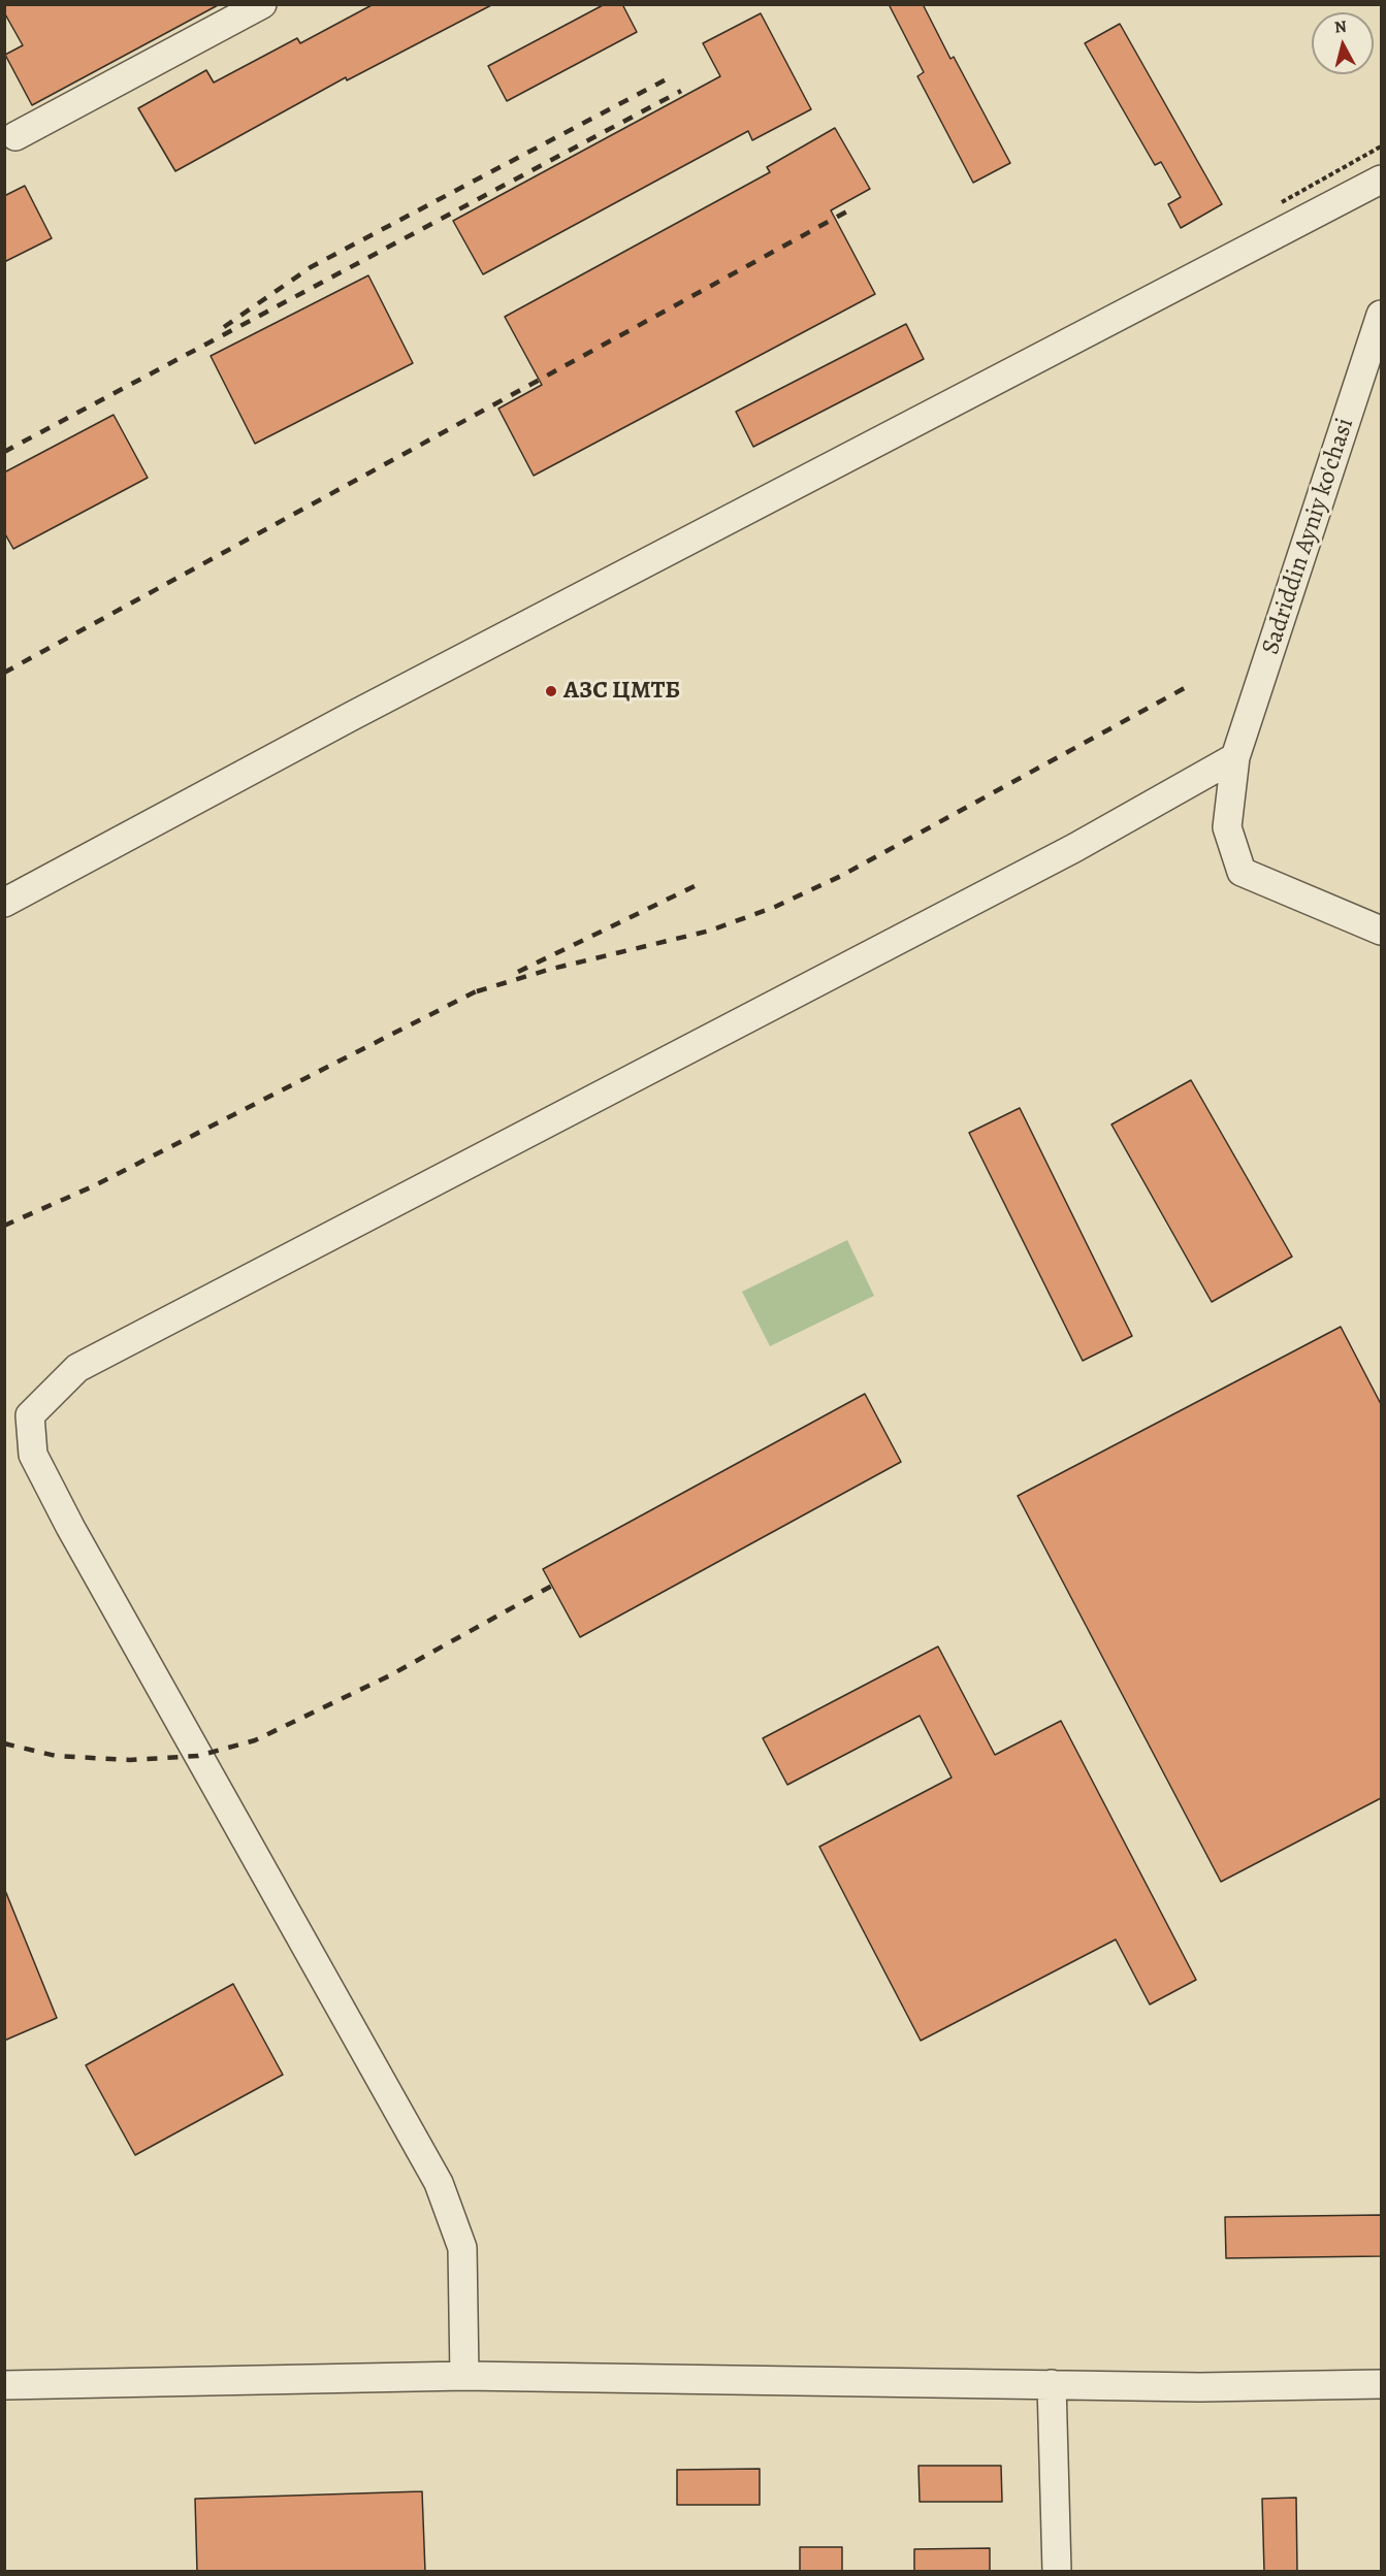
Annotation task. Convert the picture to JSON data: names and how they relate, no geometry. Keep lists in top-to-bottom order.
{
  "streets": {
    "street": ["Sadriddin Ayniy ko'chasi"]
  },
  "places": ["АЗС ЦМТБ"],
  "north": "top"
}
